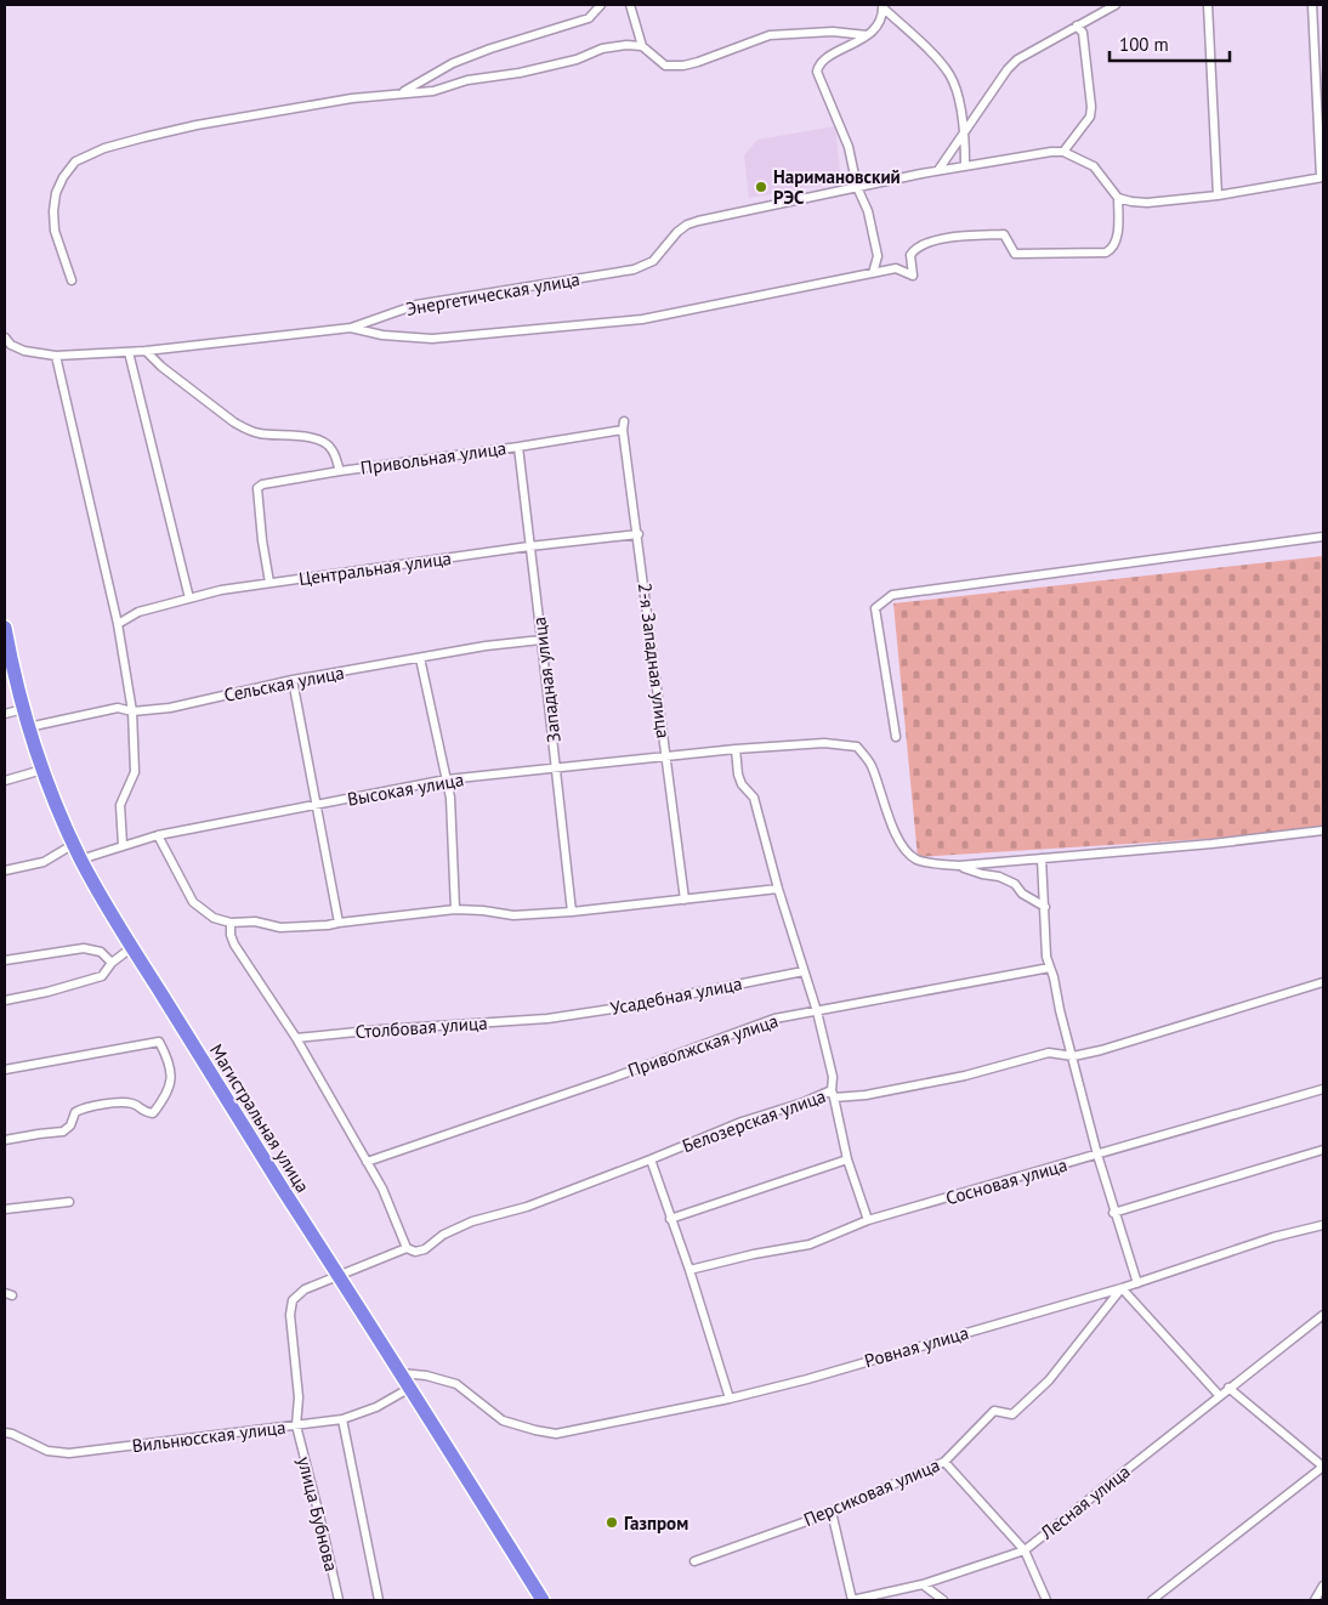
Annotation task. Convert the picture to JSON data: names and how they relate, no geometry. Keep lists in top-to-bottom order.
{
  "streets": {
    "highway": ["Магистральная улица"],
    "street": [
      "Энергетическая улица",
      "Привольная улица",
      "Центральная улица",
      "2-я Западная улица",
      "Западная улица",
      "Сельская улица",
      "Высокая улица",
      "Усадебная улица",
      "Столбовая улица",
      "Приволжская улица",
      "Белозерская улица",
      "Сосновая улица",
      "Ровная улица",
      "Вильнюсская улица",
      "Персиковая улица",
      "Лесная улица",
      "улица Бубнова"
    ]
  },
  "crossings": [
    ["Энергетическая улица", "Привольная улица"],
    ["Привольная улица", "2-я Западная улица"],
    ["Привольная улица", "Западная улица"],
    ["Центральная улица", "2-я Западная улица"],
    ["Центральная улица", "Западная улица"],
    ["2-я Западная улица", "Высокая улица"],
    ["Западная улица", "Сельская улица"],
    ["Западная улица", "Высокая улица"],
    ["Сельская улица", "Магистральная улица"],
    ["Высокая улица", "Магистральная улица"],
    ["Усадебная улица", "Столбовая улица"],
    ["Магистральная улица", "Белозерская улица"],
    ["Магистральная улица", "Ровная улица"],
    ["Магистральная улица", "Вильнюсская улица"],
    ["Магистральная улица", "улица Бубнова"],
    ["Белозерская улица", "улица Бубнова"],
    ["Ровная улица", "Персиковая улица"],
    ["Вильнюсская улица", "улица Бубнова"]
  ],
  "places": ["Наримановский РЭС", "Газпром"],
  "scale_bar": "100 m"
}
